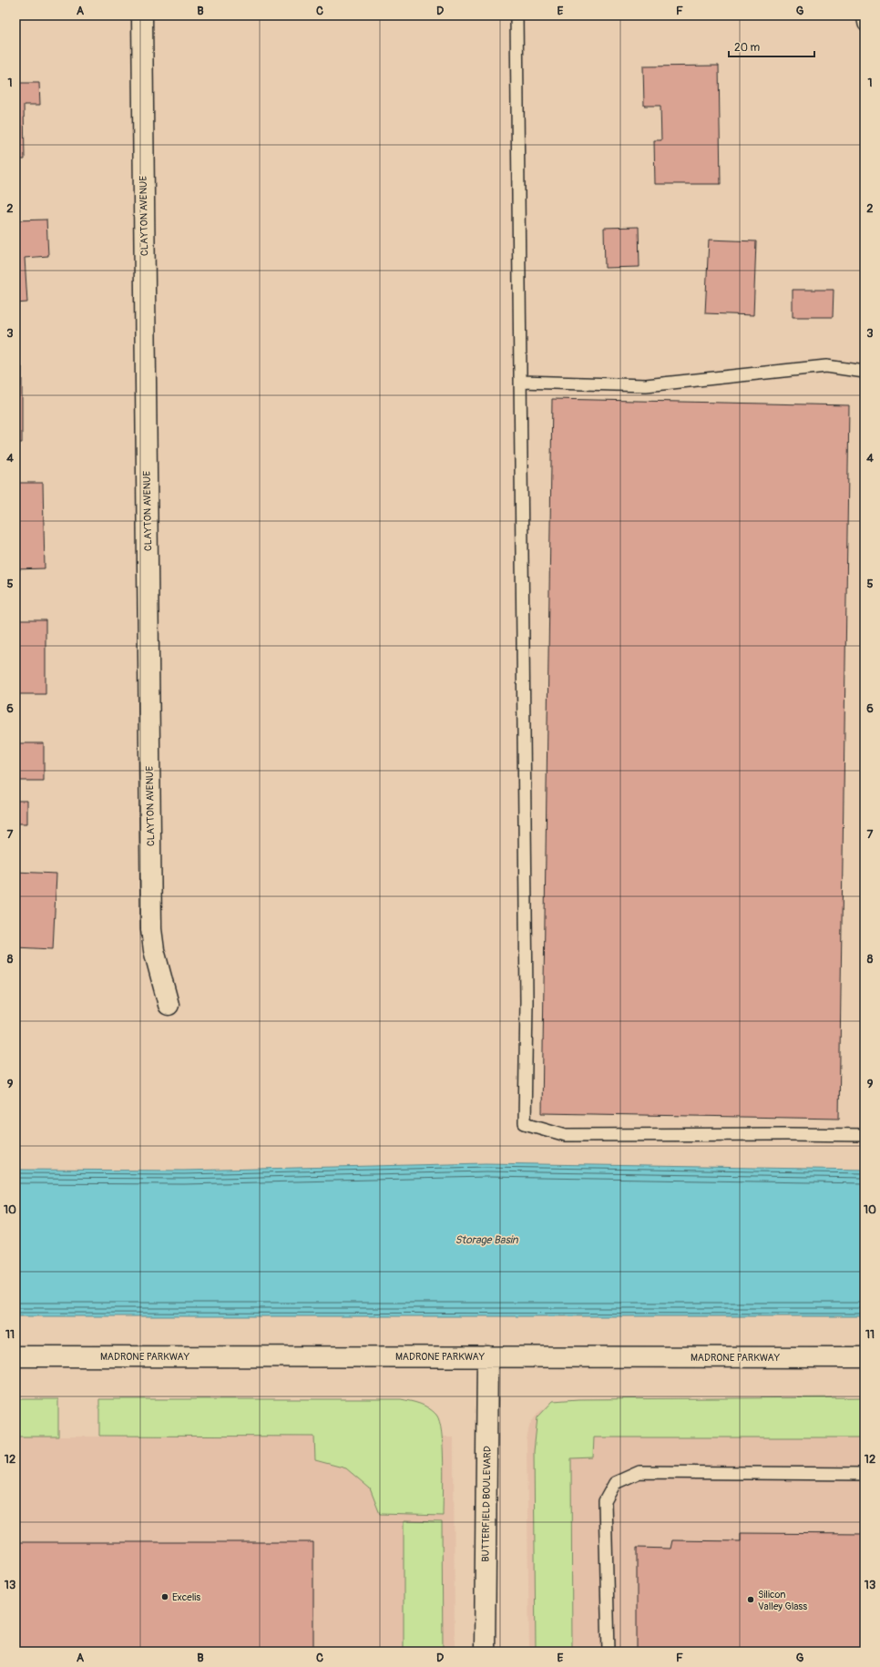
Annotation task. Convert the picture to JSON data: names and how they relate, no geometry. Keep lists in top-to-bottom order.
{
  "streets": {
    "street": ["CLAYTON AVENUE", "MADRONE PARKWAY", "BUTTERFIELD BOULEVARD"]
  },
  "crossings": [
    ["MADRONE PARKWAY", "BUTTERFIELD BOULEVARD"]
  ],
  "water": ["Storage Basin"],
  "places": ["Excelis", "Silicon Valley Glass"],
  "scale_bar": "20 m",
  "grid": {
    "columns": [
      "A",
      "B",
      "C",
      "D",
      "E",
      "F",
      "G"
    ],
    "rows": [
      "1",
      "2",
      "3",
      "4",
      "5",
      "6",
      "7",
      "8",
      "9",
      "10",
      "11",
      "12",
      "13"
    ]
  }
}
